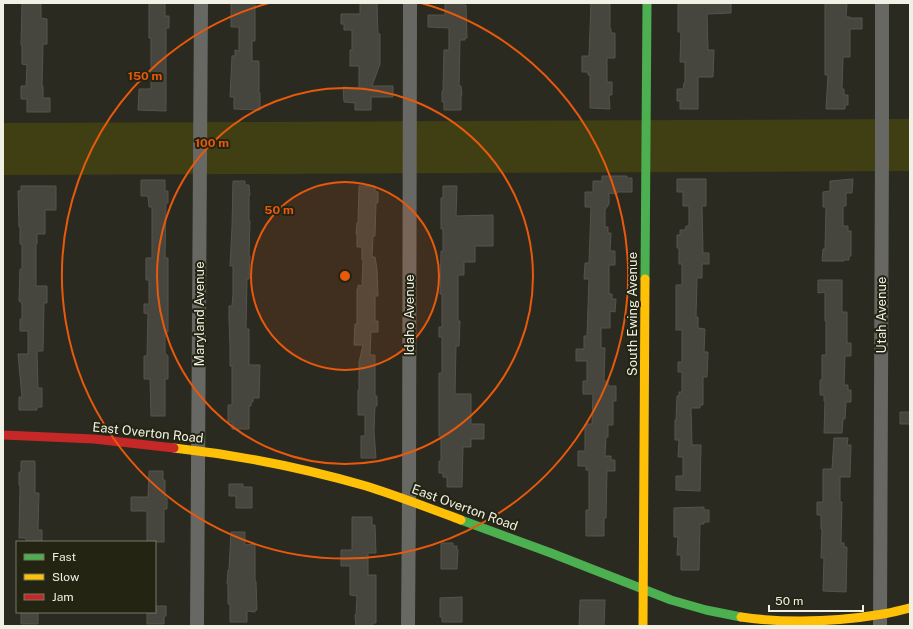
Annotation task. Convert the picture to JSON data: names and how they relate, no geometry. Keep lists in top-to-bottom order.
{
  "streets": {
    "street": [
      "Maryland Avenue",
      "South Ewing Avenue",
      "Idaho Avenue",
      "Utah Avenue",
      "East Overton Road"
    ]
  },
  "crossings": [
    ["Maryland Avenue", "East Overton Road"],
    ["South Ewing Avenue", "East Overton Road"],
    ["Idaho Avenue", "East Overton Road"],
    ["Utah Avenue", "East Overton Road"]
  ],
  "legend": ["Fast", "Slow", "Jam"],
  "scale_bar": "50 m",
  "rings": ["150 m", "100 m", "50 m"]
}
